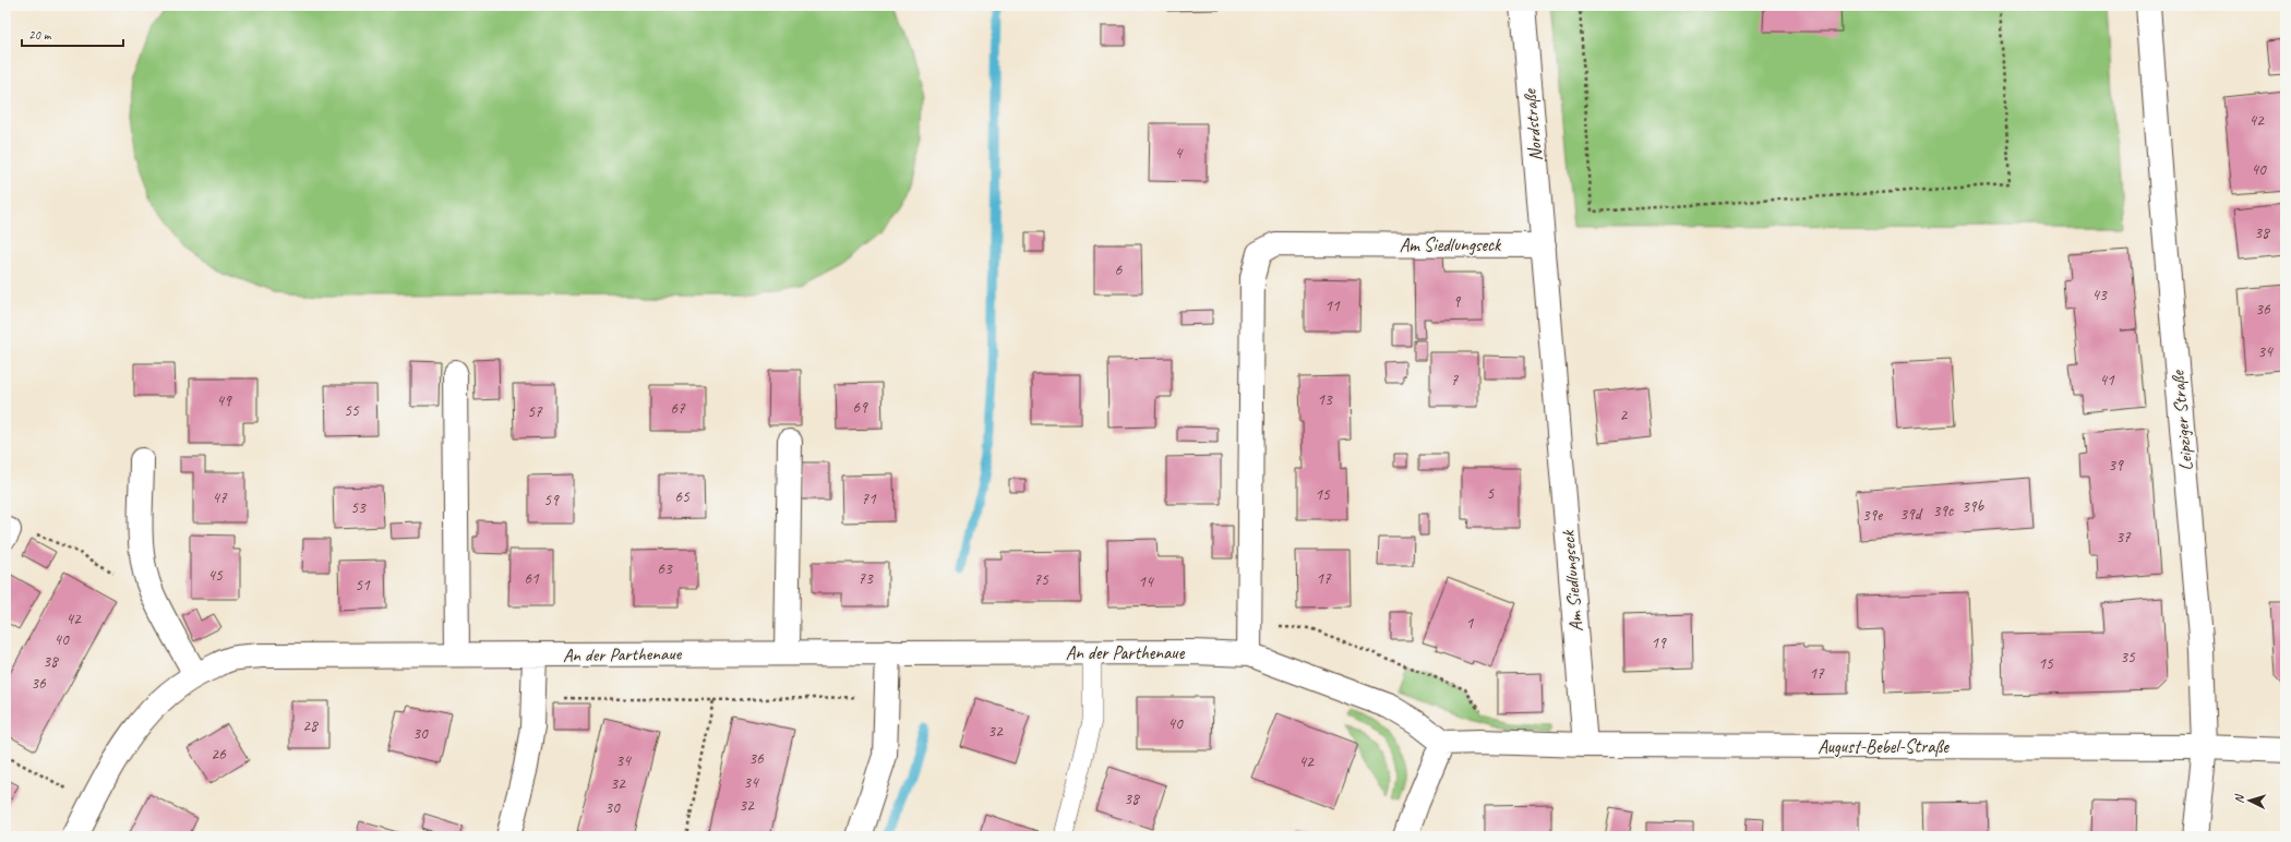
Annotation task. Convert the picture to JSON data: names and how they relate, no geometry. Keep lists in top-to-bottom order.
{
  "streets": {
    "street": [
      "Nordstraße",
      "Am Siedlungseck",
      "Leipziger Straße",
      "An der Parthenaue",
      "August-Bebel-Straße"
    ]
  },
  "crossings": [
    ["Nordstraße", "Am Siedlungseck"],
    ["Am Siedlungseck", "An der Parthenaue"],
    ["Am Siedlungseck", "August-Bebel-Straße"],
    ["Leipziger Straße", "August-Bebel-Straße"],
    ["An der Parthenaue", "August-Bebel-Straße"]
  ],
  "house_numbers": [
    "42",
    "4",
    "40",
    "38",
    "6",
    "43",
    "9",
    "11",
    "36",
    "34",
    "7",
    "41",
    "13",
    "49",
    "69",
    "67",
    "55",
    "57",
    "2",
    "39",
    "5",
    "15",
    "65",
    "47",
    "71",
    "59",
    "39b",
    "53",
    "39c",
    "39d",
    "39e",
    "37",
    "63",
    "45",
    "61",
    "73",
    "17",
    "75",
    "14",
    "51",
    "42",
    "1",
    "40",
    "19",
    "35",
    "38",
    "15",
    "17",
    "36",
    "40",
    "28",
    "32",
    "30",
    "26",
    "36",
    "34",
    "42",
    "34",
    "32",
    "38",
    "32",
    "30"
  ],
  "scale_bar": "20 m",
  "north": "left"
}
